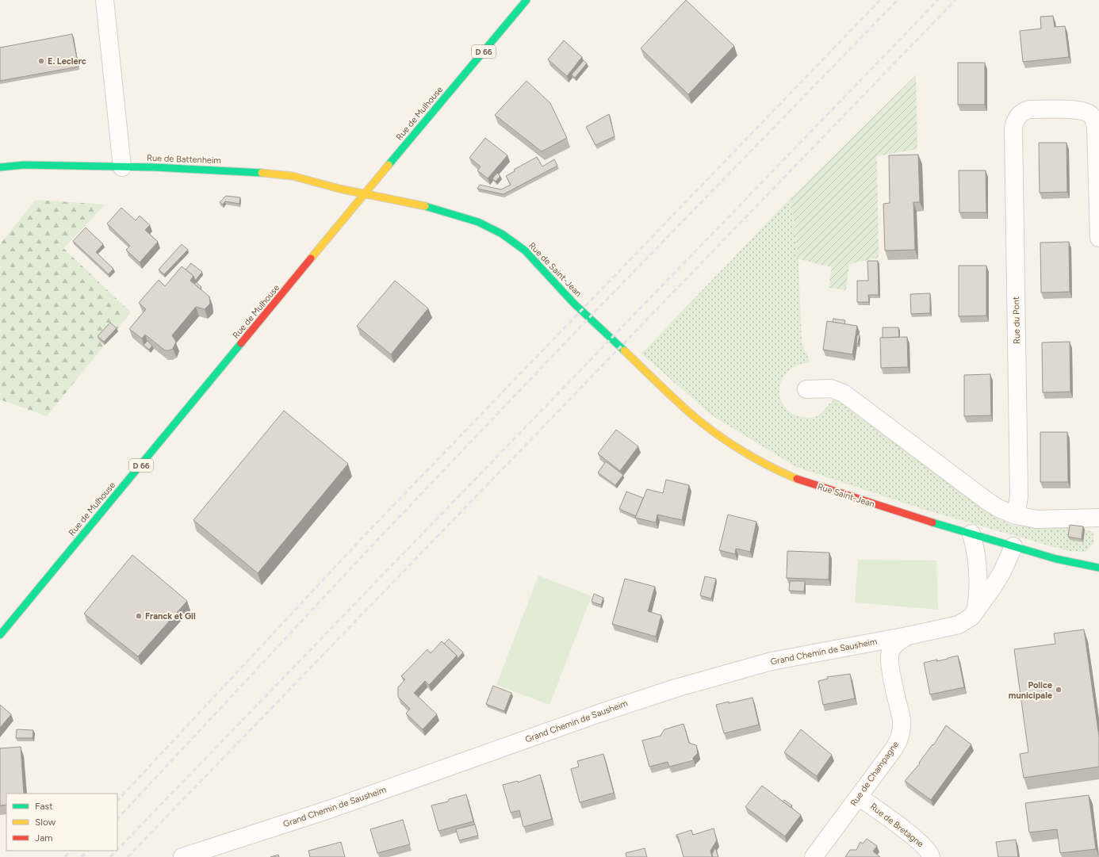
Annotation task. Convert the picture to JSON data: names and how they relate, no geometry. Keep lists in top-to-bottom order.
{
  "streets": {
    "street": [
      "D 66",
      "Rue de Mulhouse",
      "Rue de Battenheim",
      "Rue de Saint-Jean",
      "Rue du Pont",
      "Rue Saint-Jean",
      "Grand Chemin de Sausheim",
      "Rue de Champagne",
      "Rue de Bretagne"
    ]
  },
  "crossings": [
    ["Rue de Mulhouse", "Rue de Battenheim"],
    ["Rue de Mulhouse", "Rue de Saint-Jean"],
    ["Rue de Battenheim", "Rue de Saint-Jean"],
    ["Rue de Saint-Jean", "Rue Saint-Jean"],
    ["Rue Saint-Jean", "Grand Chemin de Sausheim"],
    ["Grand Chemin de Sausheim", "Rue de Champagne"],
    ["Rue de Champagne", "Rue de Bretagne"]
  ],
  "places": ["E. Leclerc", "Franck et Gil", "Police municipale"],
  "legend": ["Fast", "Slow", "Jam"]
}
